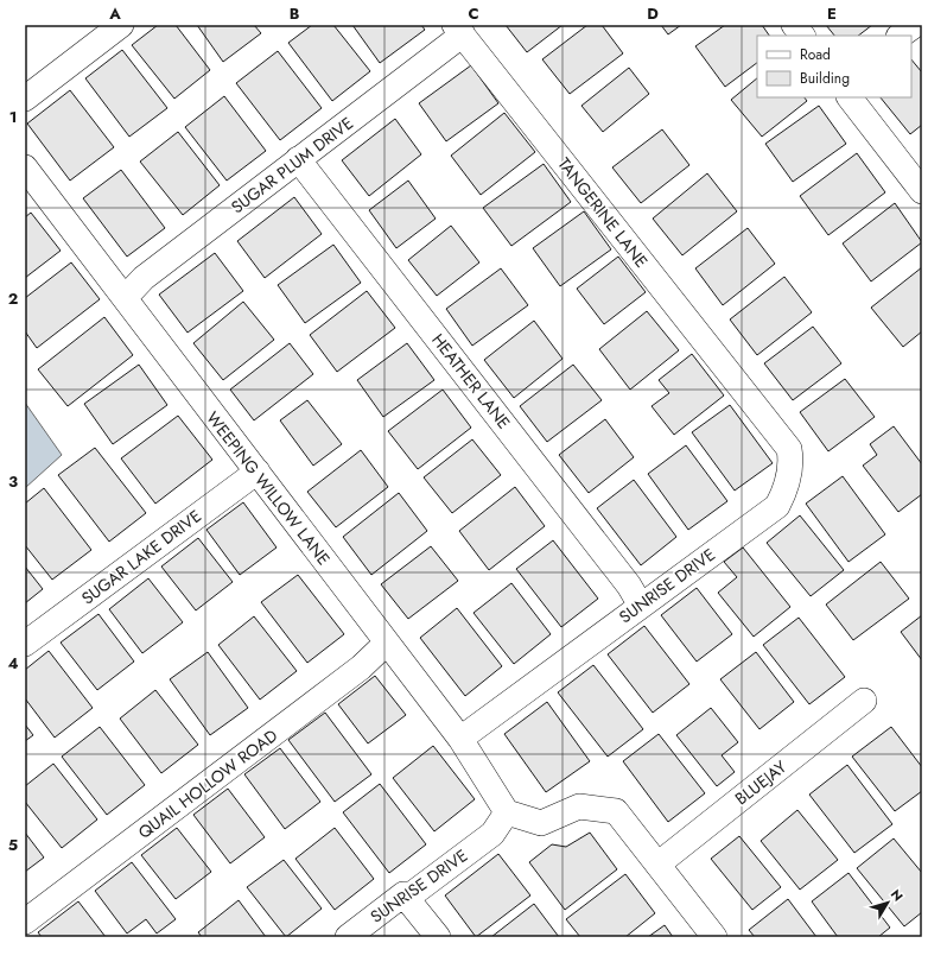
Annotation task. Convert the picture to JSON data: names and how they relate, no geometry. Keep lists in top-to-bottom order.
{
  "streets": {
    "street": [
      "SUGAR PLUM DRIVE",
      "TANGERINE LANE",
      "HEATHER LANE",
      "WEEPING WILLOW LANE",
      "SUGAR LAKE DRIVE",
      "SUNRISE DRIVE",
      "BLUEJAY",
      "QUAIL HOLLOW ROAD"
    ]
  },
  "crossings": [
    ["SUGAR PLUM DRIVE", "TANGERINE LANE"],
    ["SUGAR PLUM DRIVE", "HEATHER LANE"],
    ["SUGAR PLUM DRIVE", "WEEPING WILLOW LANE"],
    ["TANGERINE LANE", "SUNRISE DRIVE"],
    ["HEATHER LANE", "SUNRISE DRIVE"],
    ["WEEPING WILLOW LANE", "SUGAR LAKE DRIVE"],
    ["WEEPING WILLOW LANE", "SUNRISE DRIVE"],
    ["WEEPING WILLOW LANE", "QUAIL HOLLOW ROAD"]
  ],
  "legend": ["Road", "Building"],
  "north": "top right",
  "grid": {
    "columns": [
      "A",
      "B",
      "C",
      "D",
      "E"
    ],
    "rows": [
      "1",
      "2",
      "3",
      "4",
      "5"
    ]
  }
}
